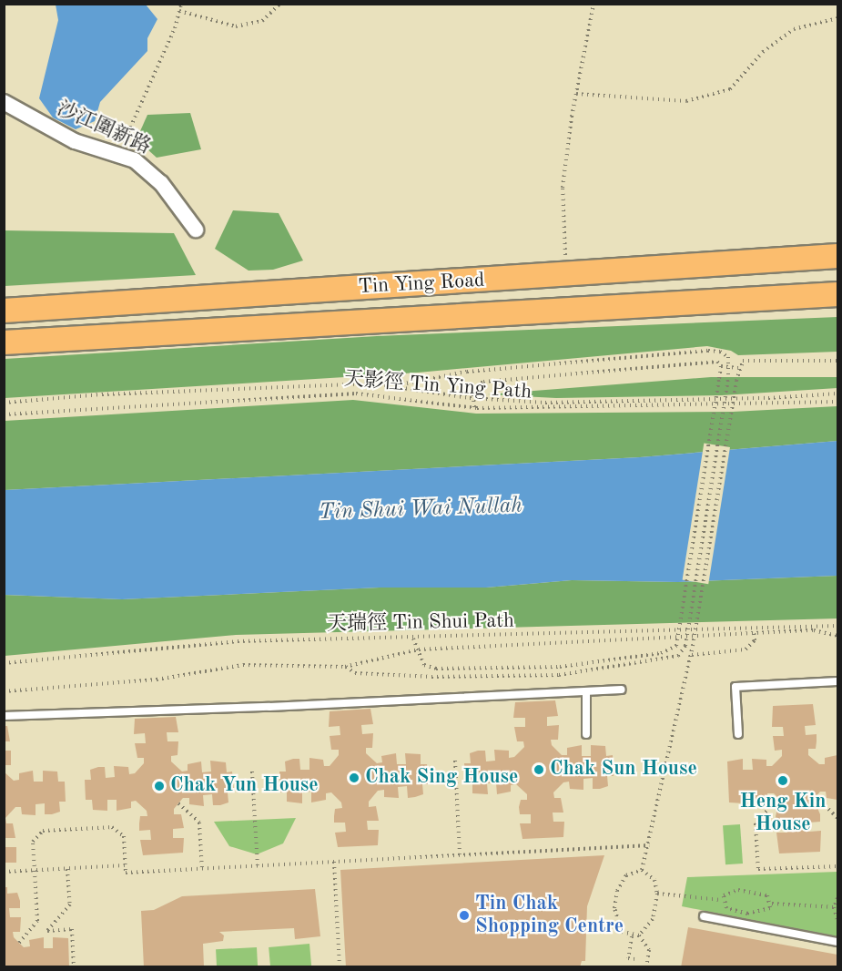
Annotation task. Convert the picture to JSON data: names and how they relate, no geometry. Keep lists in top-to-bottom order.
{
  "streets": {
    "main road": ["Tin Ying Road"],
    "street": ["沙江圍新路"],
    "path": ["天影徑 Tin Ying Path", "天瑞徑 Tin Shui Path"]
  },
  "water": ["Tin Shui Wai Nullah"],
  "places": [
    "Chak Sun House",
    "Chak Sing House",
    "Heng Kin House",
    "Chak Yun House",
    "Tin Chak Shopping Centre"
  ]
}
